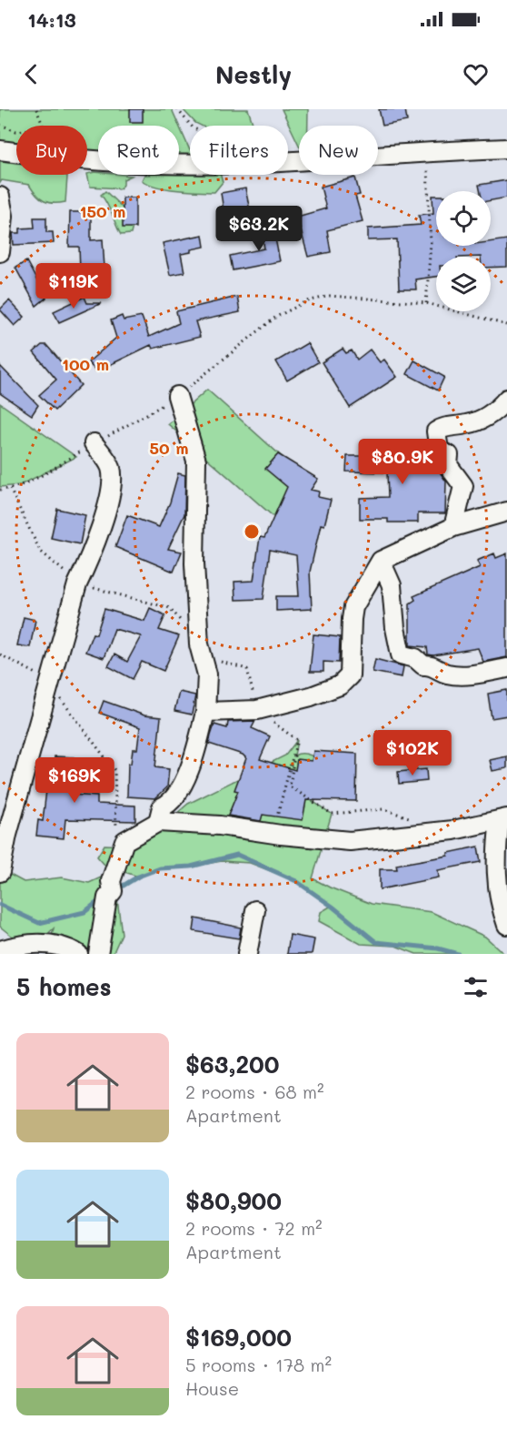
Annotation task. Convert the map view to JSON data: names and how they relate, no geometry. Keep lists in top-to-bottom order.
{
  "page": {
    "status": "14:13",
    "header": "Nestly",
    "chip": [
      "Buy",
      "Rent",
      "Filters",
      "New"
    ],
    "price": [
      "$63.2K",
      "$119K",
      "$80.9K",
      "$102K",
      "$169K"
    ],
    "heading": "5 homes",
    "list": [
      {
        "name": "$63,200",
        "note": "2 rooms · 68 m² · Apartment"
      },
      {
        "name": "$80,900",
        "note": "2 rooms · 72 m² · Apartment"
      },
      {
        "name": "$169,000",
        "note": "5 rooms · 178 m² · House"
      }
    ]
  },
  "rings": ["150 m", "100 m", "50 m"]
}
